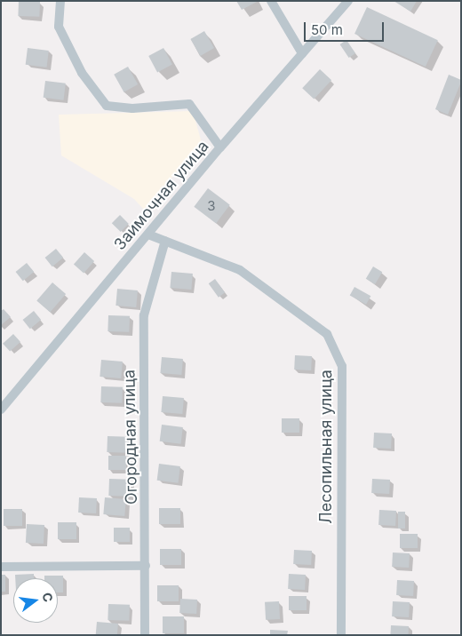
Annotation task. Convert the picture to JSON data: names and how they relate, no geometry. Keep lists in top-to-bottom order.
{
  "streets": {
    "street": ["Заимочная улица", "Огородная улица", "Лесопильная улица"]
  },
  "crossings": [
    ["Заимочная улица", "Лесопильная улица"],
    ["Огородная улица", "Лесопильная улица"]
  ],
  "house_numbers": ["3"],
  "scale_bar": "50 m",
  "north": "right"
}
